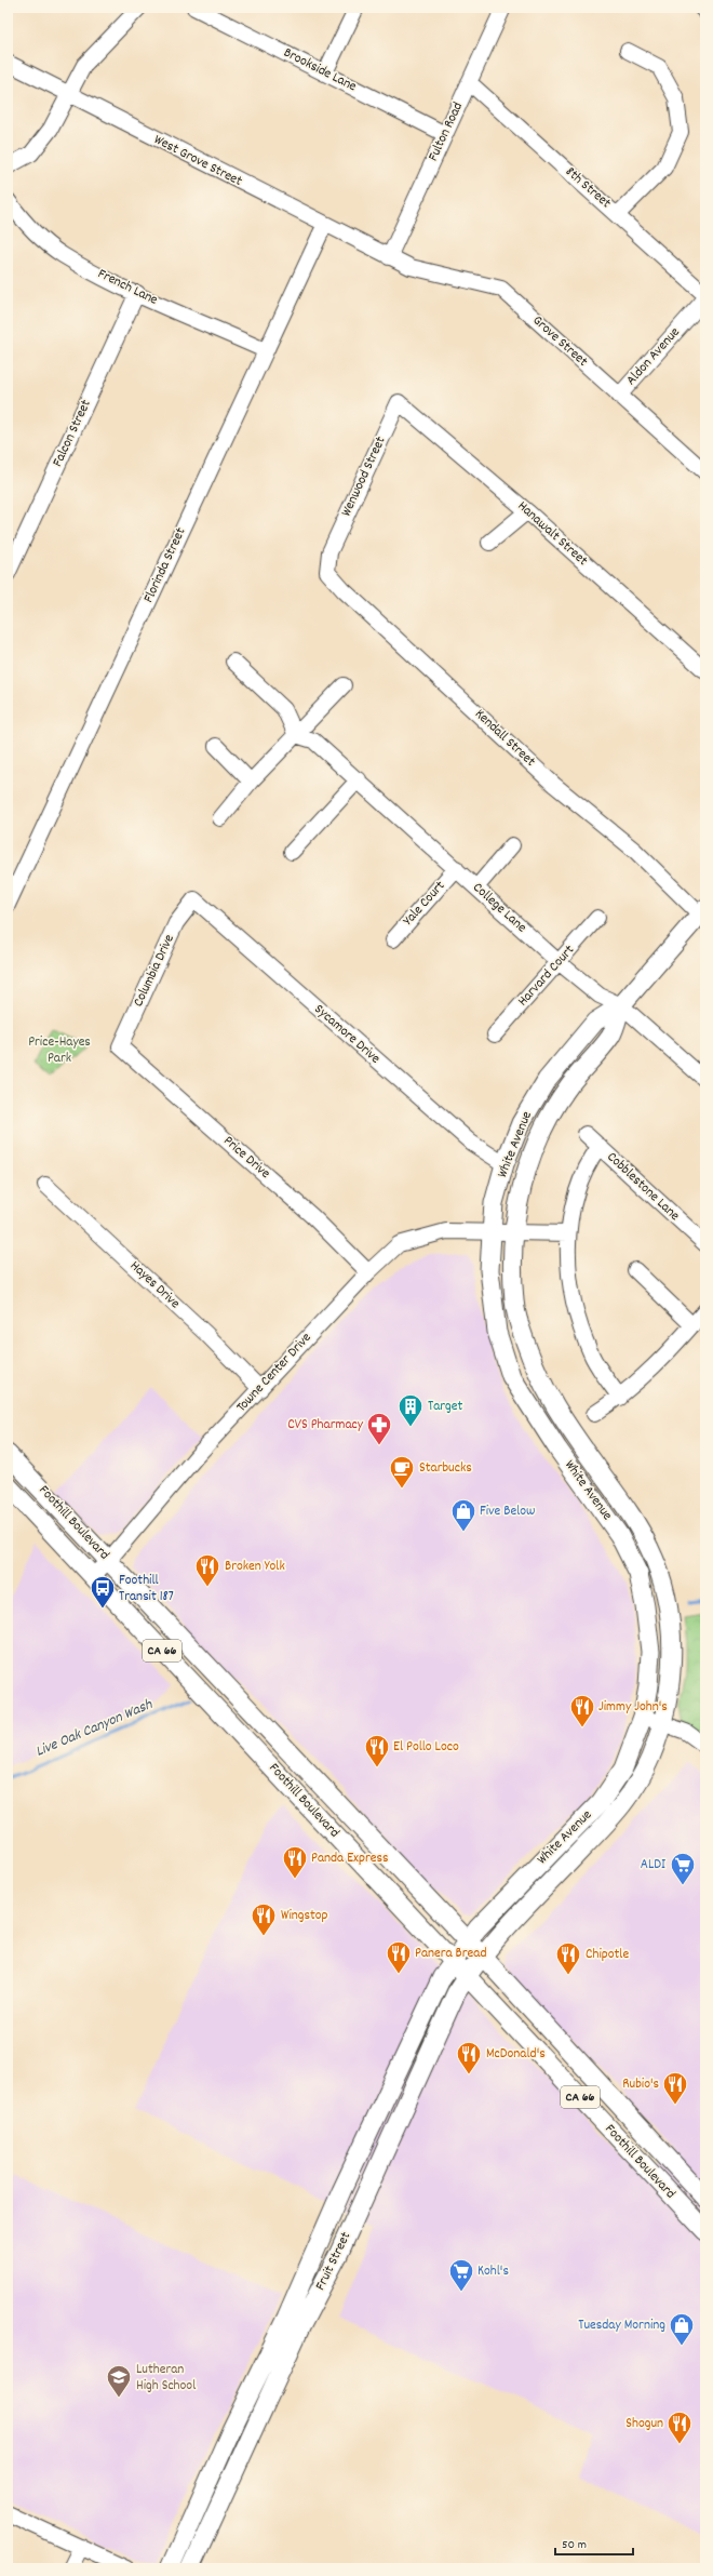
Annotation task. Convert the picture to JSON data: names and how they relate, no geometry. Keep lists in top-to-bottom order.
{
  "streets": {
    "main road": [
      "White Avenue",
      "Foothill Boulevard",
      "CA 66",
      "Fruit Street"
    ],
    "street": [
      "Brookside Lane",
      "Fulton Road",
      "West Grove Street",
      "8th Street",
      "French Lane",
      "Grove Street",
      "Aldon Avenue",
      "Falcon Street",
      "Wenwood Street",
      "Hanawalt Street",
      "Florinda Street",
      "Kendall Street",
      "Yale Court",
      "College Lane",
      "Columbia Drive",
      "Harvard Court",
      "Sycamore Drive",
      "Price Drive",
      "Cobblestone Lane",
      "Hayes Drive",
      "Towne Center Drive"
    ]
  },
  "crossings": [
    ["Brookside Lane", "Fulton Road"],
    ["Fulton Road", "West Grove Street"],
    ["Fulton Road", "8th Street"],
    ["Fulton Road", "Grove Street"],
    ["West Grove Street", "Grove Street"],
    ["West Grove Street", "Florinda Street"],
    ["French Lane", "Falcon Street"],
    ["French Lane", "Florinda Street"],
    ["Grove Street", "Aldon Avenue"],
    ["Wenwood Street", "Hanawalt Street"],
    ["Wenwood Street", "Kendall Street"],
    ["Kendall Street", "White Avenue"],
    ["Yale Court", "College Lane"],
    ["College Lane", "Harvard Court"],
    ["College Lane", "White Avenue"],
    ["Columbia Drive", "Sycamore Drive"],
    ["Columbia Drive", "Price Drive"],
    ["Sycamore Drive", "White Avenue"],
    ["White Avenue", "Towne Center Drive"],
    ["White Avenue", "Foothill Boulevard"],
    ["White Avenue", "Fruit Street"],
    ["Price Drive", "Towne Center Drive"],
    ["Cobblestone Lane", "Towne Center Drive"],
    ["Hayes Drive", "Towne Center Drive"],
    ["Towne Center Drive", "Foothill Boulevard"],
    ["Foothill Boulevard", "Fruit Street"]
  ],
  "water": ["Live Oak Canyon Wash"],
  "parks": ["Price-Hayes Park"],
  "places": {
    "building": ["Target"],
    "pharmacy": ["CVS Pharmacy"],
    "cafe": ["Starbucks"],
    "shop": ["Five Below", "Tuesday Morning"],
    "restaurant": [
      "Broken Yolk",
      "Jimmy John's",
      "El Pollo Loco",
      "Panda Express",
      "Wingstop",
      "Panera Bread",
      "Chipotle",
      "McDonald's",
      "Rubio's",
      "Shogun"
    ],
    "bus stop": ["Foothill Transit 187"],
    "supermarket": ["ALDI", "Kohl's"],
    "school or university": ["Lutheran High School"]
  },
  "scale_bar": "50 m"
}
